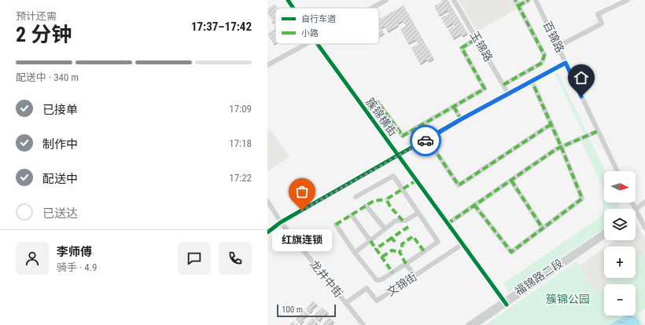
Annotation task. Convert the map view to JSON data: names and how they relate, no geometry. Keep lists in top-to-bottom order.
{
  "streets": {
    "street": [
      "百锦路",
      "玉锦路",
      "簇锦横街",
      "福锦路二段",
      "龙井中街",
      "文锦街"
    ]
  },
  "crossings": [
    ["簇锦横街", "福锦路二段"],
    ["簇锦横街", "文锦街"],
    ["龙井中街", "文锦街"]
  ],
  "parks": ["簇锦公园"],
  "places": ["红旗连锁"],
  "legend": ["自行车道", "小路"],
  "scale_bar": "100 m",
  "north": "right",
  "page": {
    "heading": ["2 分钟", "预计还需", "17:37–17:42"],
    "panel": ["李师傅", "骑手 · 4.9"],
    "bar": "配送中 · 340 m",
    "list": [
      ["已接单", "17:09"],
      ["制作中", "17:18"],
      ["配送中", "17:22"],
      "已送达"
    ],
    "map_buttons": ["+", "−"],
    "bubble": "红旗连锁",
    "scale": "100 m"
  }
}
